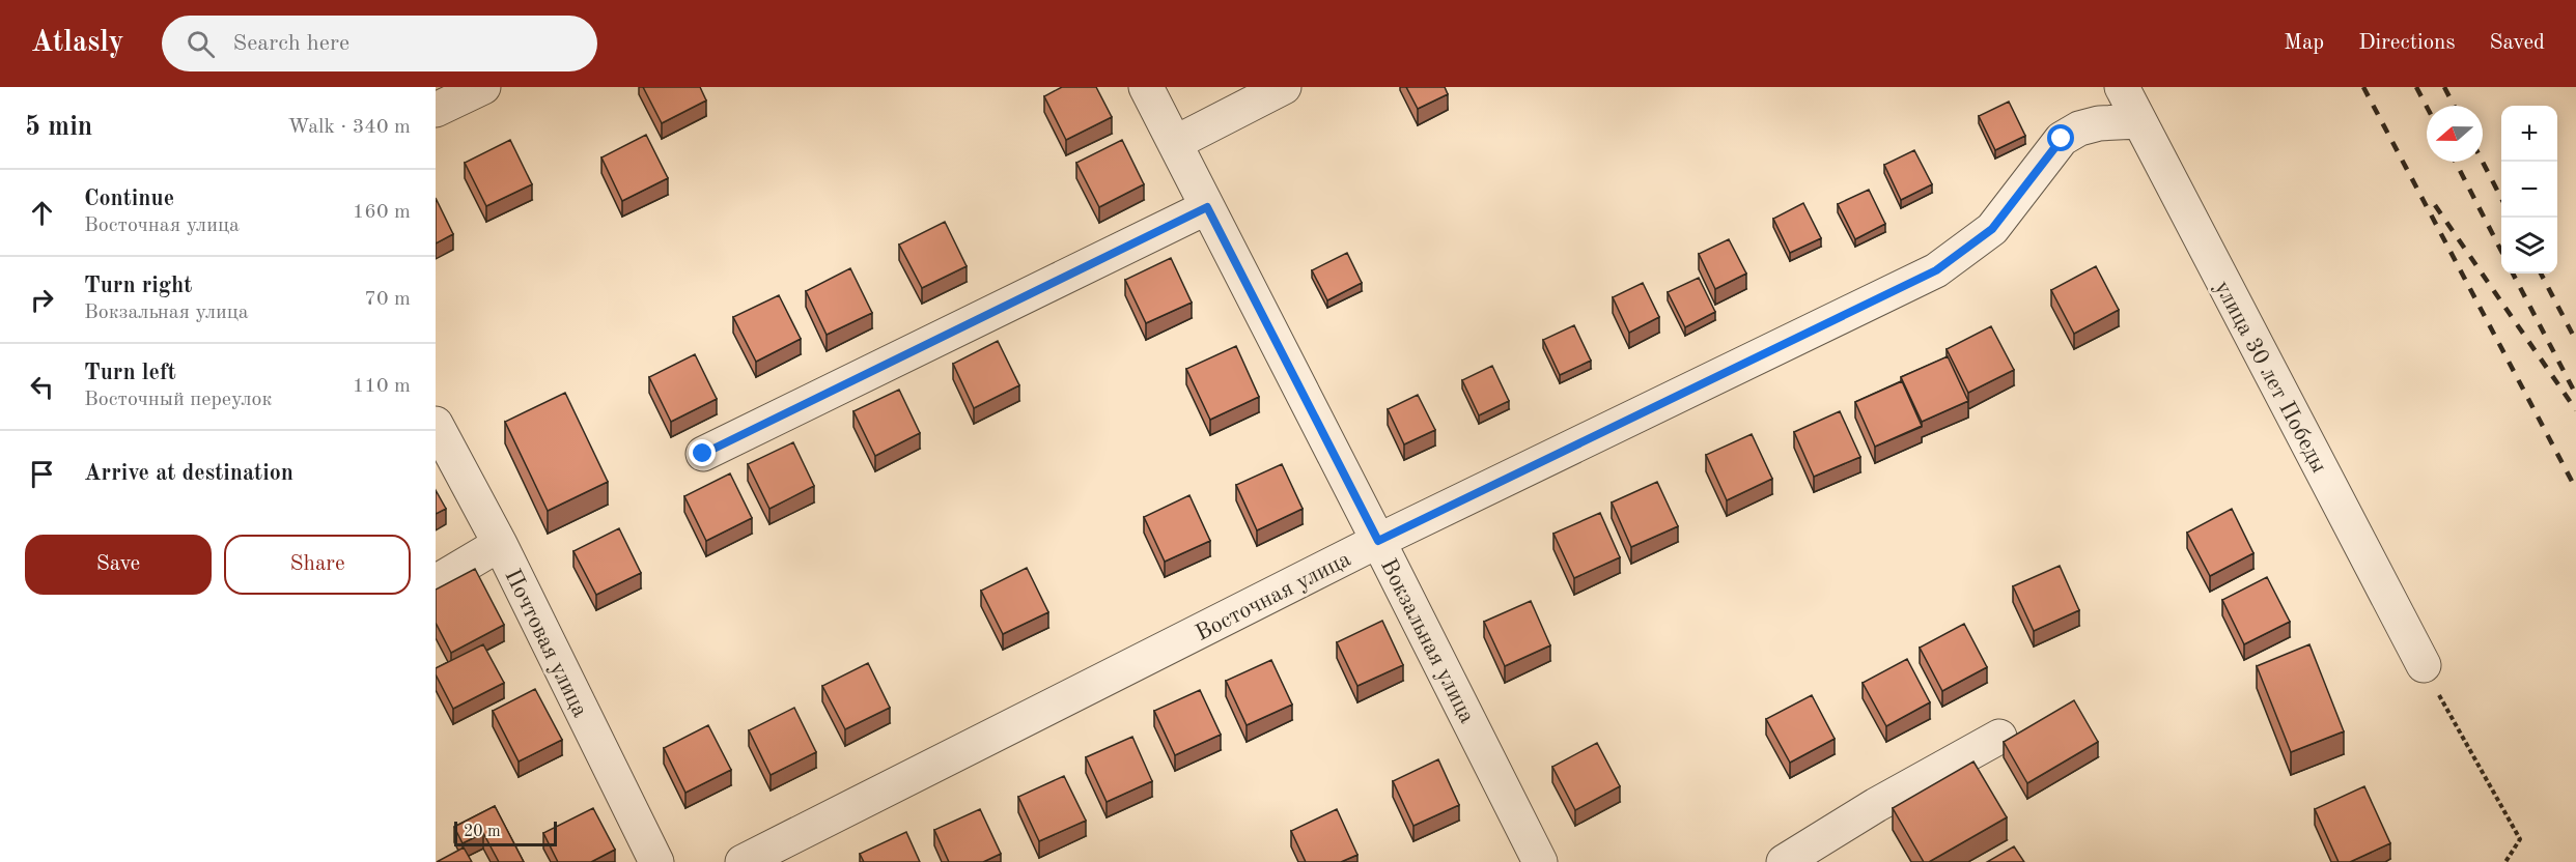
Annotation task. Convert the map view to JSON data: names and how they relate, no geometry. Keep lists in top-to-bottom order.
{
  "streets": {
    "street": [
      "улица 30 лет Победы",
      "Восточная улица",
      "Вокзальная улица",
      "Почтовая улица"
    ]
  },
  "crossings": [
    ["улица 30 лет Победы", "Восточная улица"],
    ["Восточная улица", "Вокзальная улица"]
  ],
  "scale_bar": "20 m",
  "north": "left",
  "page": {
    "header": "Atlasly",
    "search": "Search here",
    "nav": ["Map", "Directions", "Saved"],
    "heading": ["5 min", "Walk · 340 m"],
    "map_buttons": ["+", "−"],
    "list": [
      ["Continue", "Восточная улица", "160 m"],
      ["Turn right", "Вокзальная улица", "70 m"],
      ["Turn left", "Восточный переулок", "110 m"],
      "Arrive at destination"
    ],
    "buttons": ["Save", "Share"],
    "scale": "20 m"
  }
}
